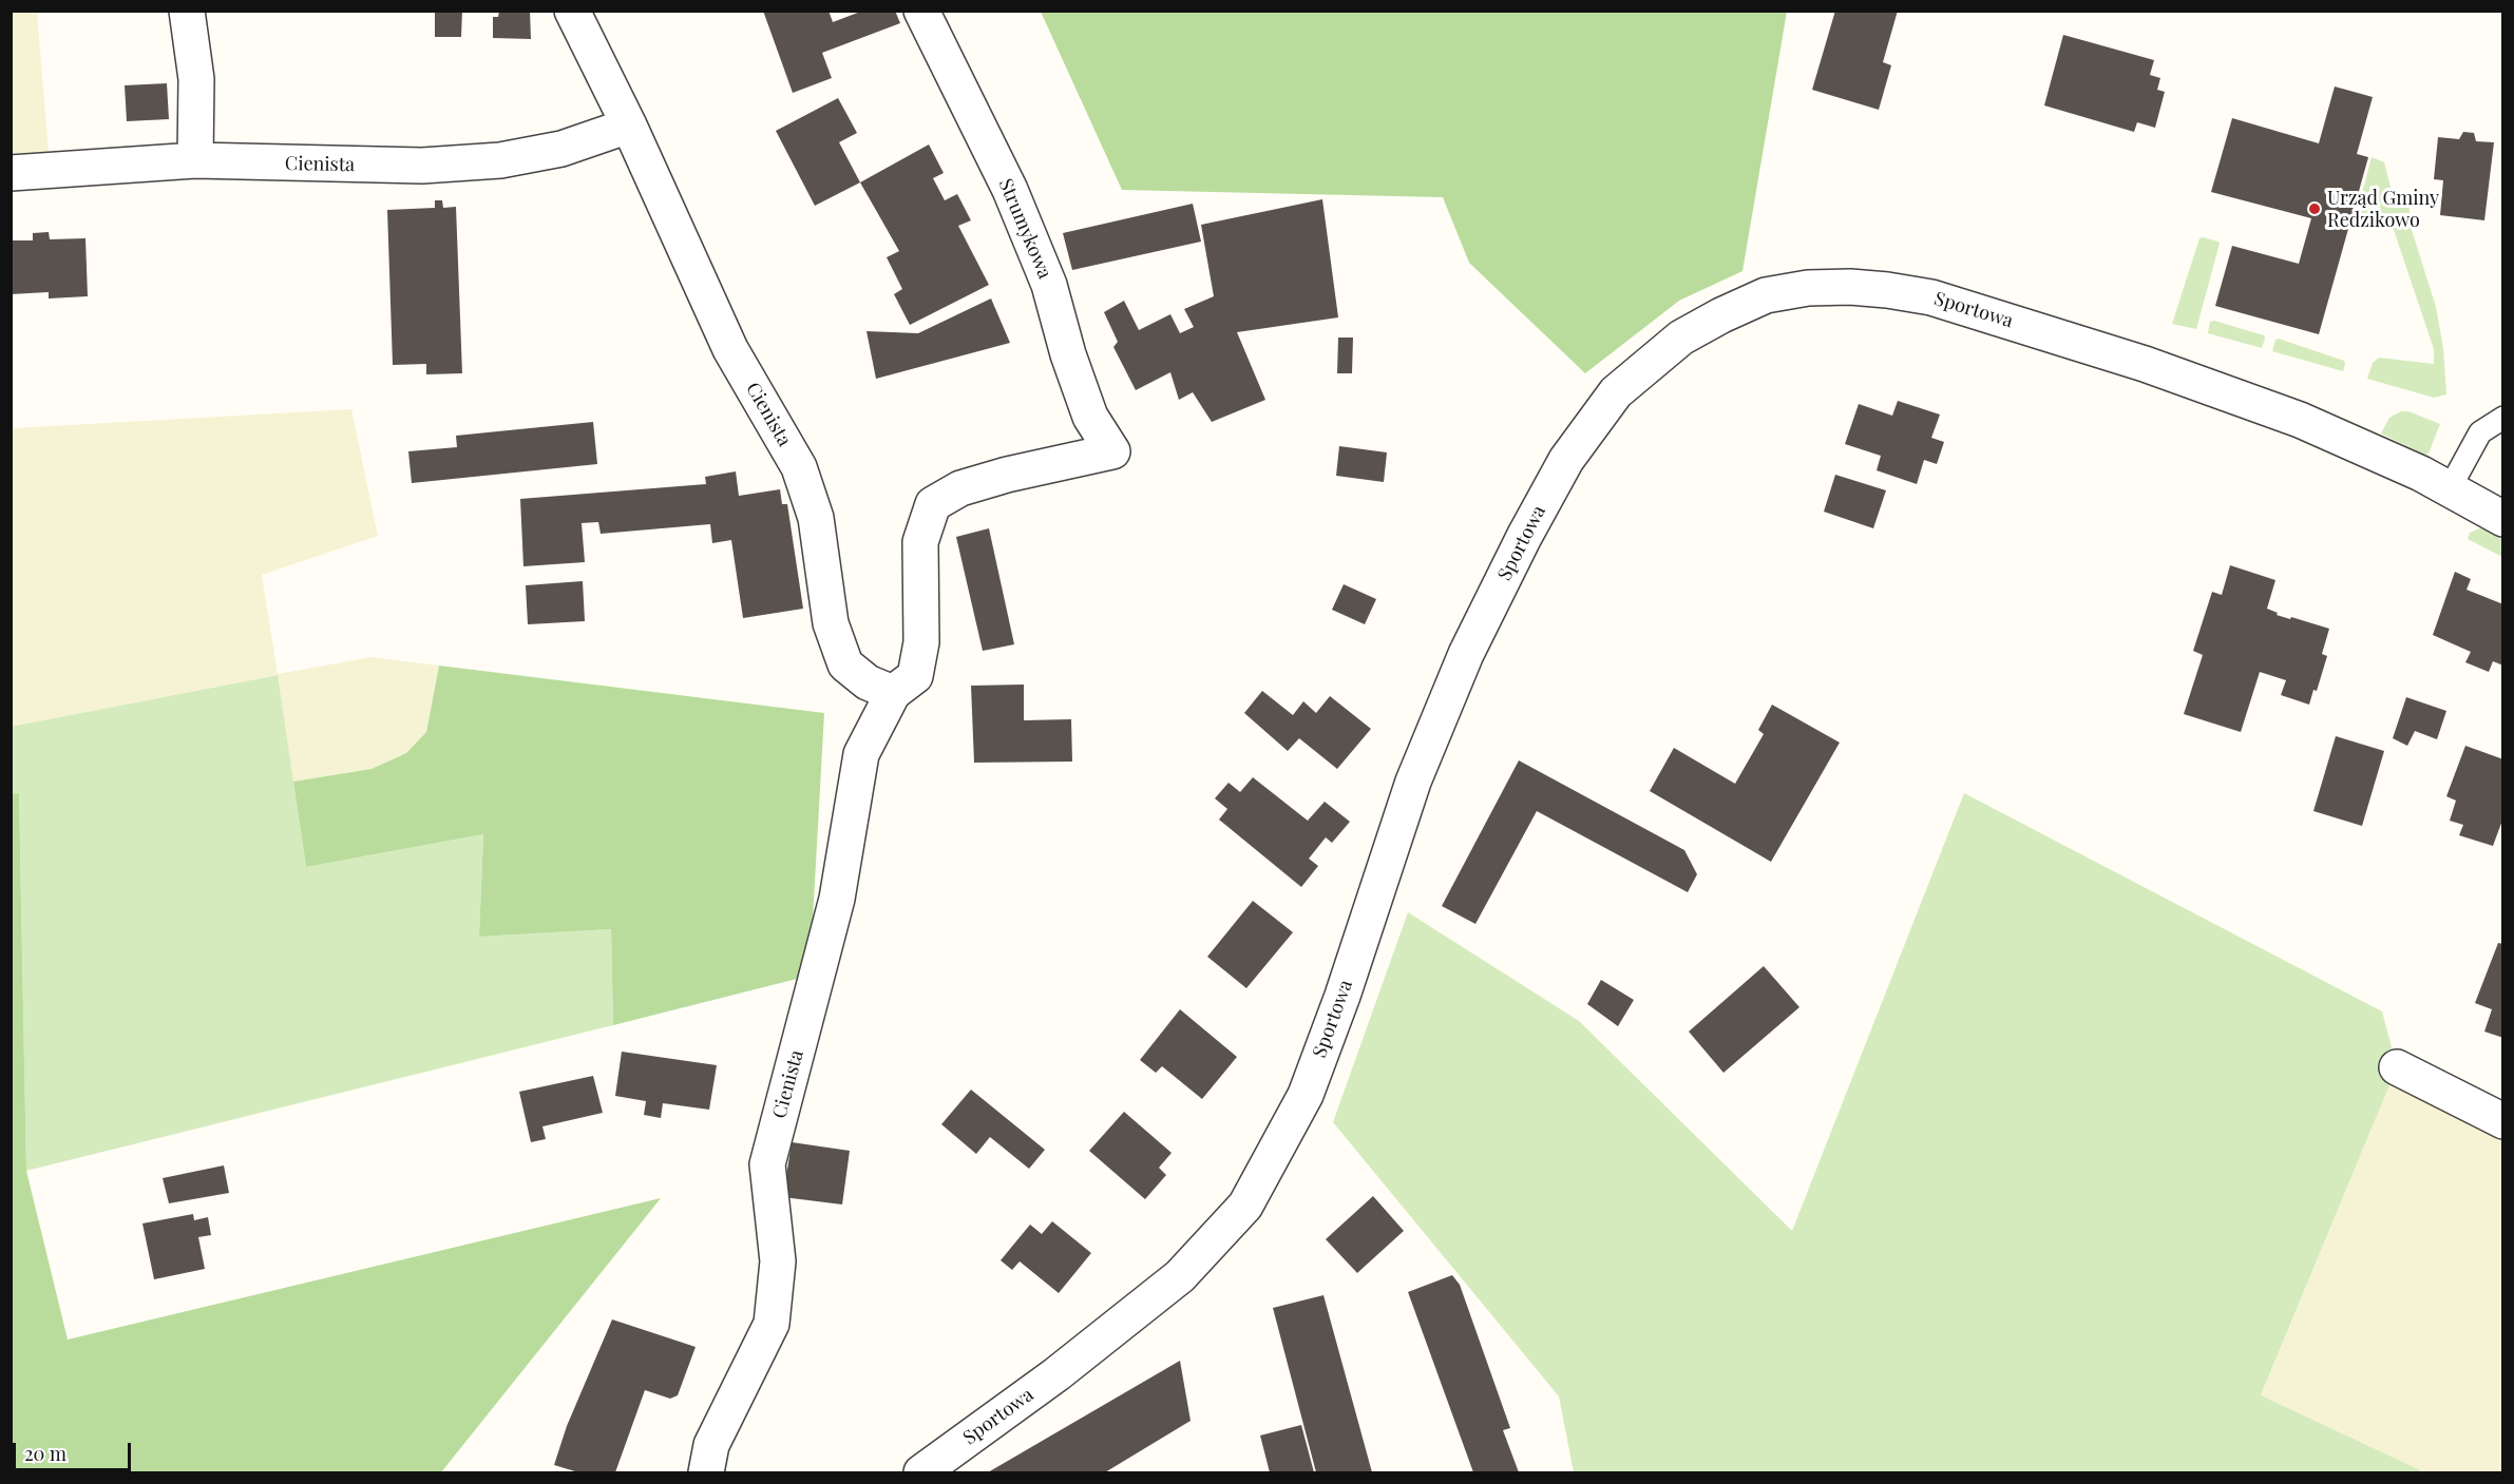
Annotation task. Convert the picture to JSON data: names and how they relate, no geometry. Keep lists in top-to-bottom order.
{
  "streets": {
    "street": ["Cienista", "Strumykowa", "Sportowa"]
  },
  "crossings": [
    ["Cienista", "Strumykowa"]
  ],
  "places": ["Urząd Gminy Redzikowo"],
  "scale_bar": "20 m"
}
